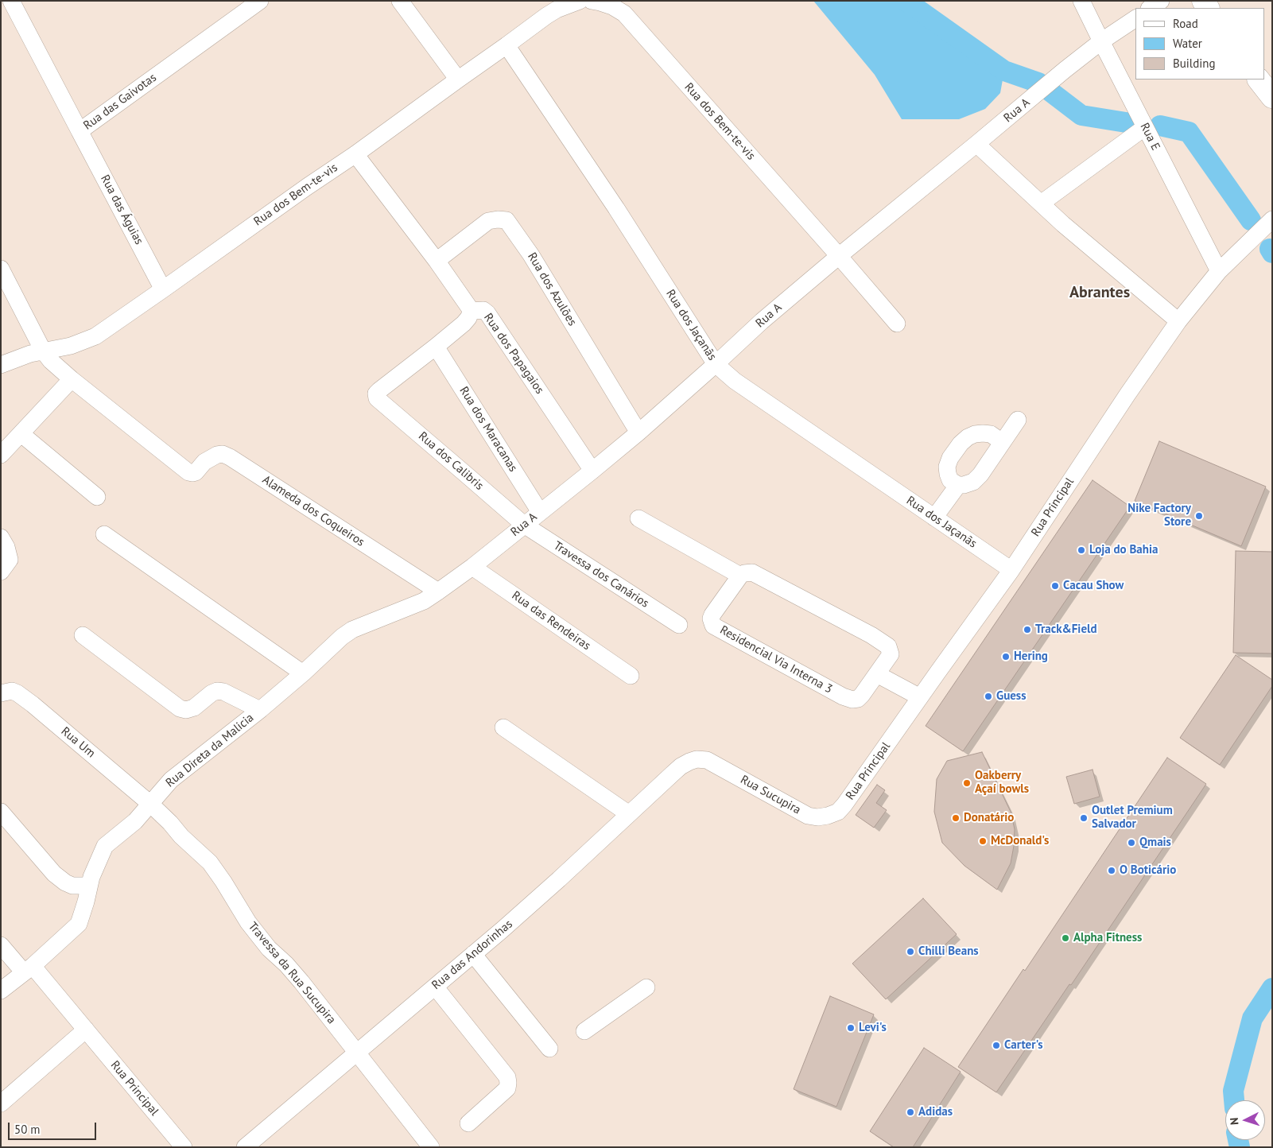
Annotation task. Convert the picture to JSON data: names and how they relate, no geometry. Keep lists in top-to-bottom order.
{
  "streets": {
    "street": [
      "Rua das Gaivotas",
      "Rua A",
      "Rua dos Bem-te-vis",
      "Rua E",
      "Rua das Águias",
      "Rua dos Azulões",
      "Rua dos Jaçanãs",
      "Rua dos Papagaios",
      "Rua dos Maracanas",
      "Rua dos Calibris",
      "Rua Principal",
      "Alameda dos Coqueiros",
      "Travessa dos Canários",
      "Rua das Rendeiras",
      "Residencial Via Interna 3",
      "Rua Um",
      "Rua Direta da Malicia",
      "Rua Sucupira",
      "Rua das Andorinhas",
      "Travessa da Rua Sucupira"
    ]
  },
  "crossings": [
    ["Rua das Gaivotas", "Rua das Águias"],
    ["Rua A", "Rua dos Bem-te-vis"],
    ["Rua A", "Rua E"],
    ["Rua A", "Rua dos Azulões"],
    ["Rua A", "Rua dos Jaçanãs"],
    ["Rua A", "Rua dos Papagaios"],
    ["Rua A", "Rua dos Maracanas"],
    ["Rua A", "Rua dos Calibris"],
    ["Rua A", "Alameda dos Coqueiros"],
    ["Rua A", "Travessa dos Canários"],
    ["Rua A", "Rua das Rendeiras"],
    ["Rua A", "Rua Direta da Malicia"],
    ["Rua dos Bem-te-vis", "Rua das Águias"],
    ["Rua dos Bem-te-vis", "Rua dos Jaçanãs"],
    ["Rua dos Bem-te-vis", "Rua dos Papagaios"],
    ["Rua E", "Rua Principal"],
    ["Rua dos Azulões", "Rua dos Papagaios"],
    ["Rua dos Jaçanãs", "Rua Principal"],
    ["Rua dos Maracanas", "Rua dos Calibris"],
    ["Rua dos Calibris", "Travessa dos Canários"],
    ["Rua Principal", "Rua Direta da Malicia"],
    ["Rua Principal", "Rua Sucupira"],
    ["Alameda dos Coqueiros", "Rua Direta da Malicia"],
    ["Rua Um", "Rua Direta da Malicia"],
    ["Rua Um", "Travessa da Rua Sucupira"],
    ["Rua Direta da Malicia", "Travessa da Rua Sucupira"],
    ["Rua Sucupira", "Rua das Andorinhas"],
    ["Rua das Andorinhas", "Travessa da Rua Sucupira"]
  ],
  "districts": ["Abrantes"],
  "places": [
    "Nike Factory Store",
    "Loja do Bahia",
    "Cacau Show",
    "Track&Field",
    "Hering",
    "Guess",
    "Oakberry Açaí bowls",
    "Donatário",
    "Outlet Premium Salvador",
    "McDonald's",
    "Qmais",
    "O Boticário",
    "Alpha Fitness",
    "Chilli Beans",
    "Levi's",
    "Carter's",
    "Adidas"
  ],
  "legend": ["Road", "Water", "Building"],
  "scale_bar": "50 m",
  "north": "left"
}
